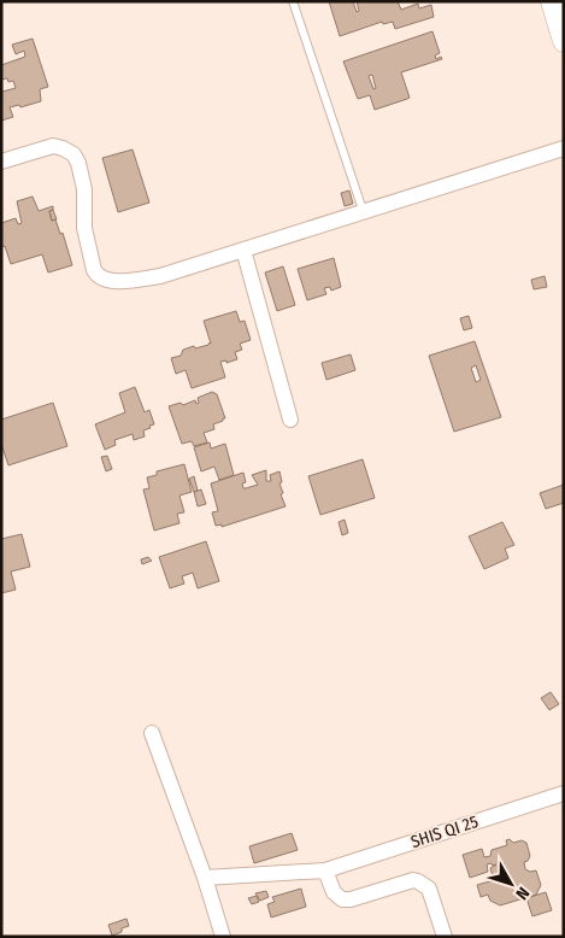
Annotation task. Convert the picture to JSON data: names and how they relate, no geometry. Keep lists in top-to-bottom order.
{
  "streets": {
    "street": ["SHIS QI 25"]
  },
  "north": "bottom right"
}
